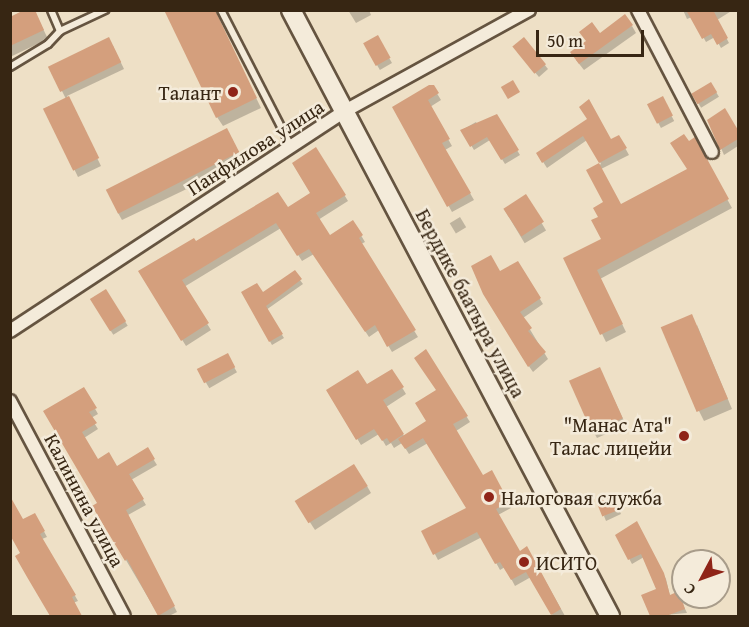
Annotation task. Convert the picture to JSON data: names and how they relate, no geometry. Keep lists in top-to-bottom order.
{
  "streets": {
    "street": ["Панфилова улица", "Бердике баатыра улица", "Калинина улица"]
  },
  "crossings": [
    ["Панфилова улица", "Бердике баатыра улица"]
  ],
  "places": [
    "Талант",
    "\"Манас Ата\" Талас лицейи",
    "Налоговая служба",
    "ИСИТО"
  ],
  "scale_bar": "50 m",
  "north": "bottom left"
}
